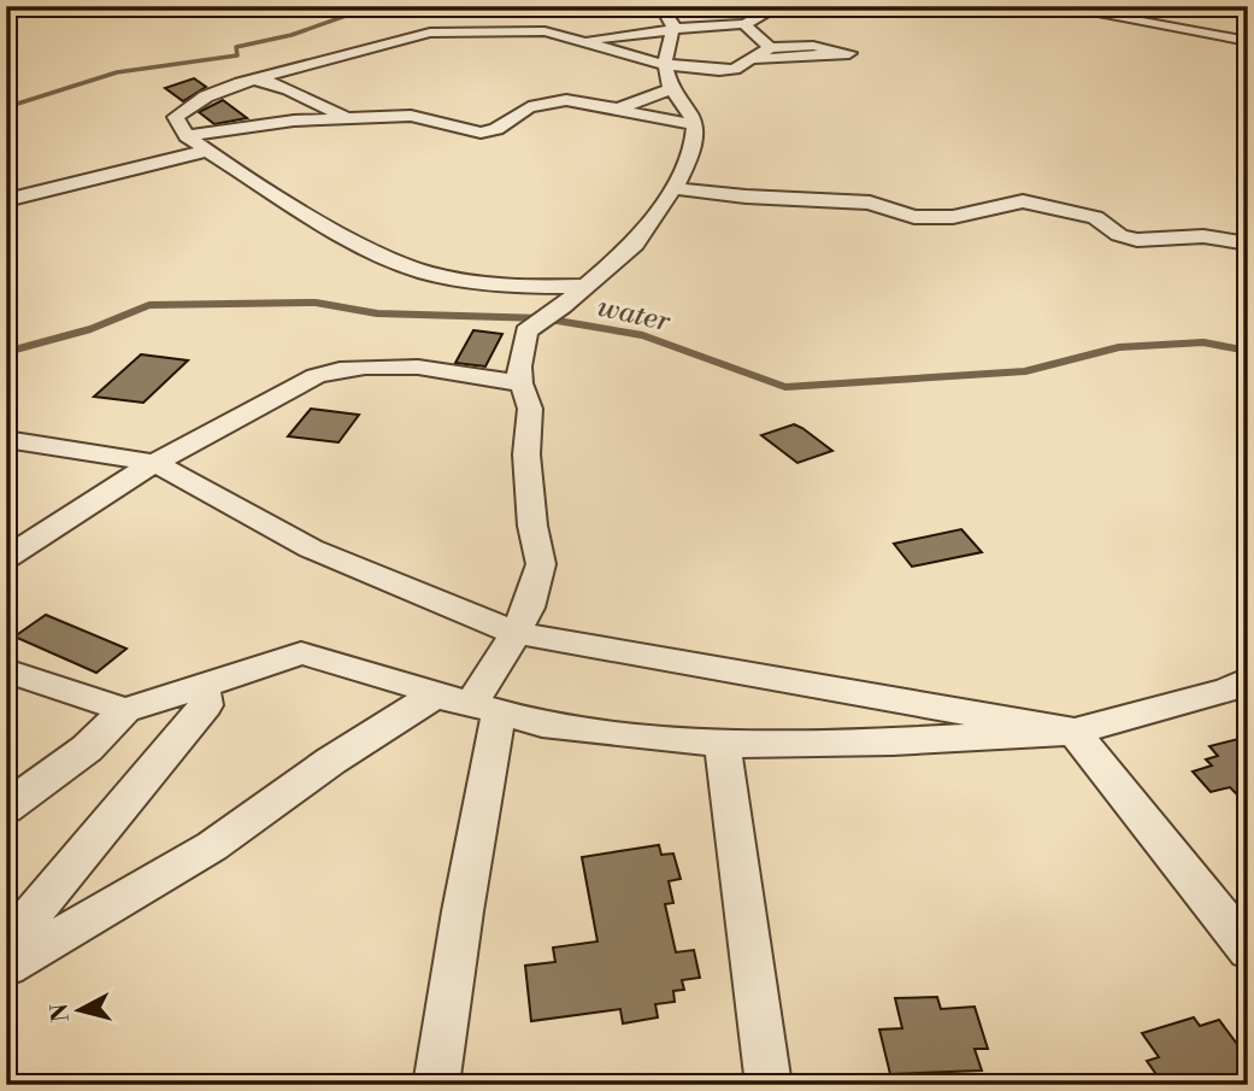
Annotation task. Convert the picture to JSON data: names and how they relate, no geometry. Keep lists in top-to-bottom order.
{
  "water": ["water"],
  "north": "left"
}
